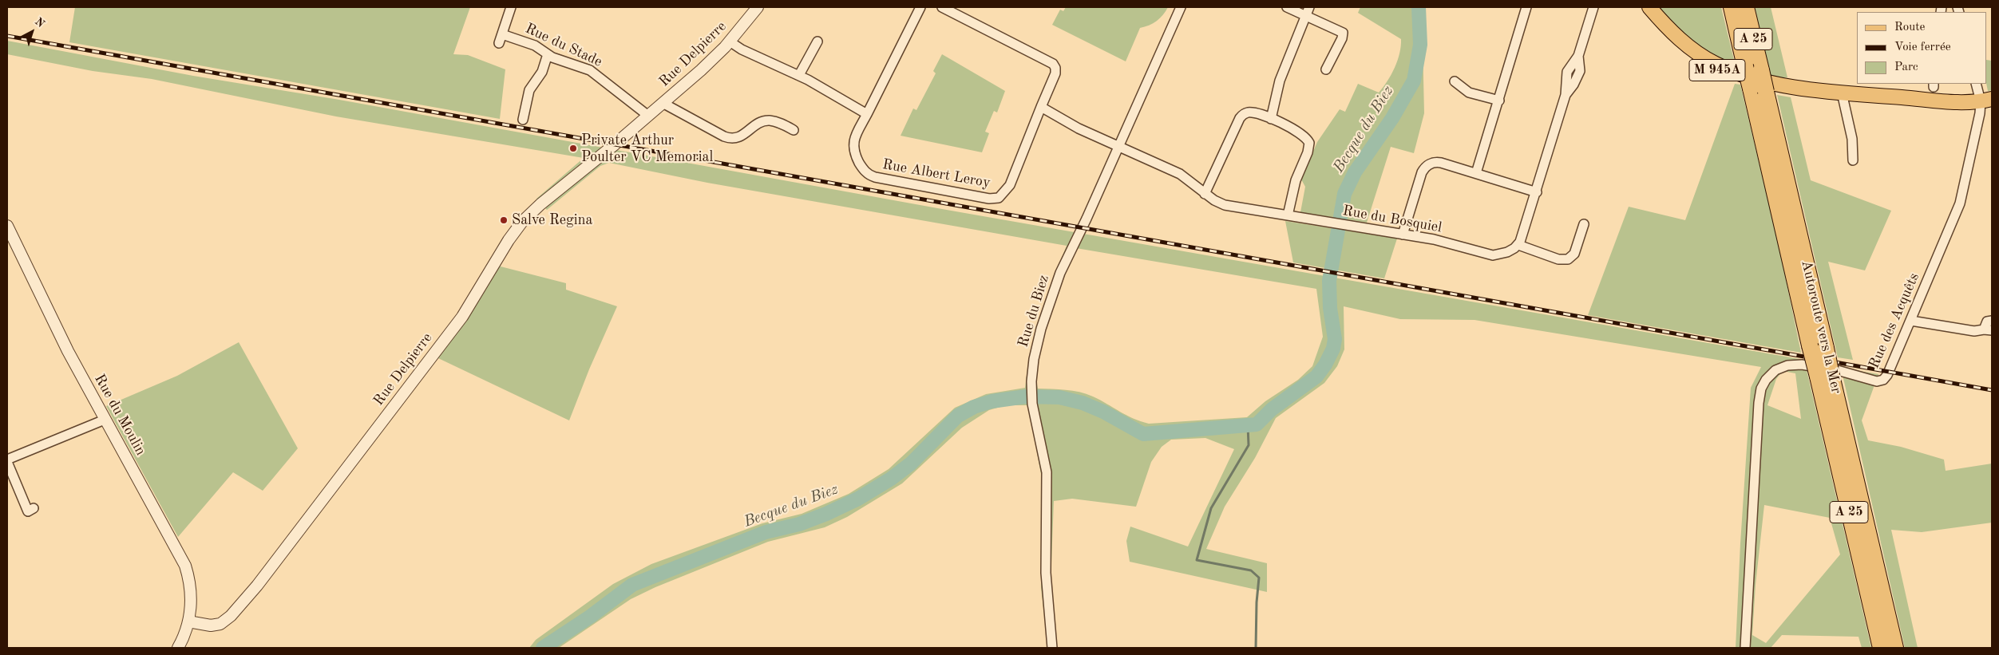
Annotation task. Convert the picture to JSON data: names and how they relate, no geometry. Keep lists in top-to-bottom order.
{
  "streets": {
    "highway": ["A 25", "Autoroute vers la Mer"],
    "main road": ["M 945A"],
    "street": [
      "Rue du Stade",
      "Rue Delpierre",
      "Rue Albert Leroy",
      "Rue du Bosquiel",
      "Rue du Biez",
      "Rue des Acquêts",
      "Rue du Moulin"
    ]
  },
  "crossings": [
    ["A 25", "Autoroute vers la Mer"],
    ["Rue du Stade", "Rue Delpierre"],
    ["Rue Delpierre", "Rue du Moulin"],
    ["M 945A", "Rue des Acquêts"],
    ["Rue Albert Leroy", "Rue du Bosquiel"],
    ["Rue du Bosquiel", "Rue du Biez"]
  ],
  "water": ["Becque du Biez"],
  "places": ["Private Arthur Poulter VC Memorial", "Salve Regina"],
  "legend": ["Route", "Voie ferrée", "Parc"],
  "north": "top right"
}
